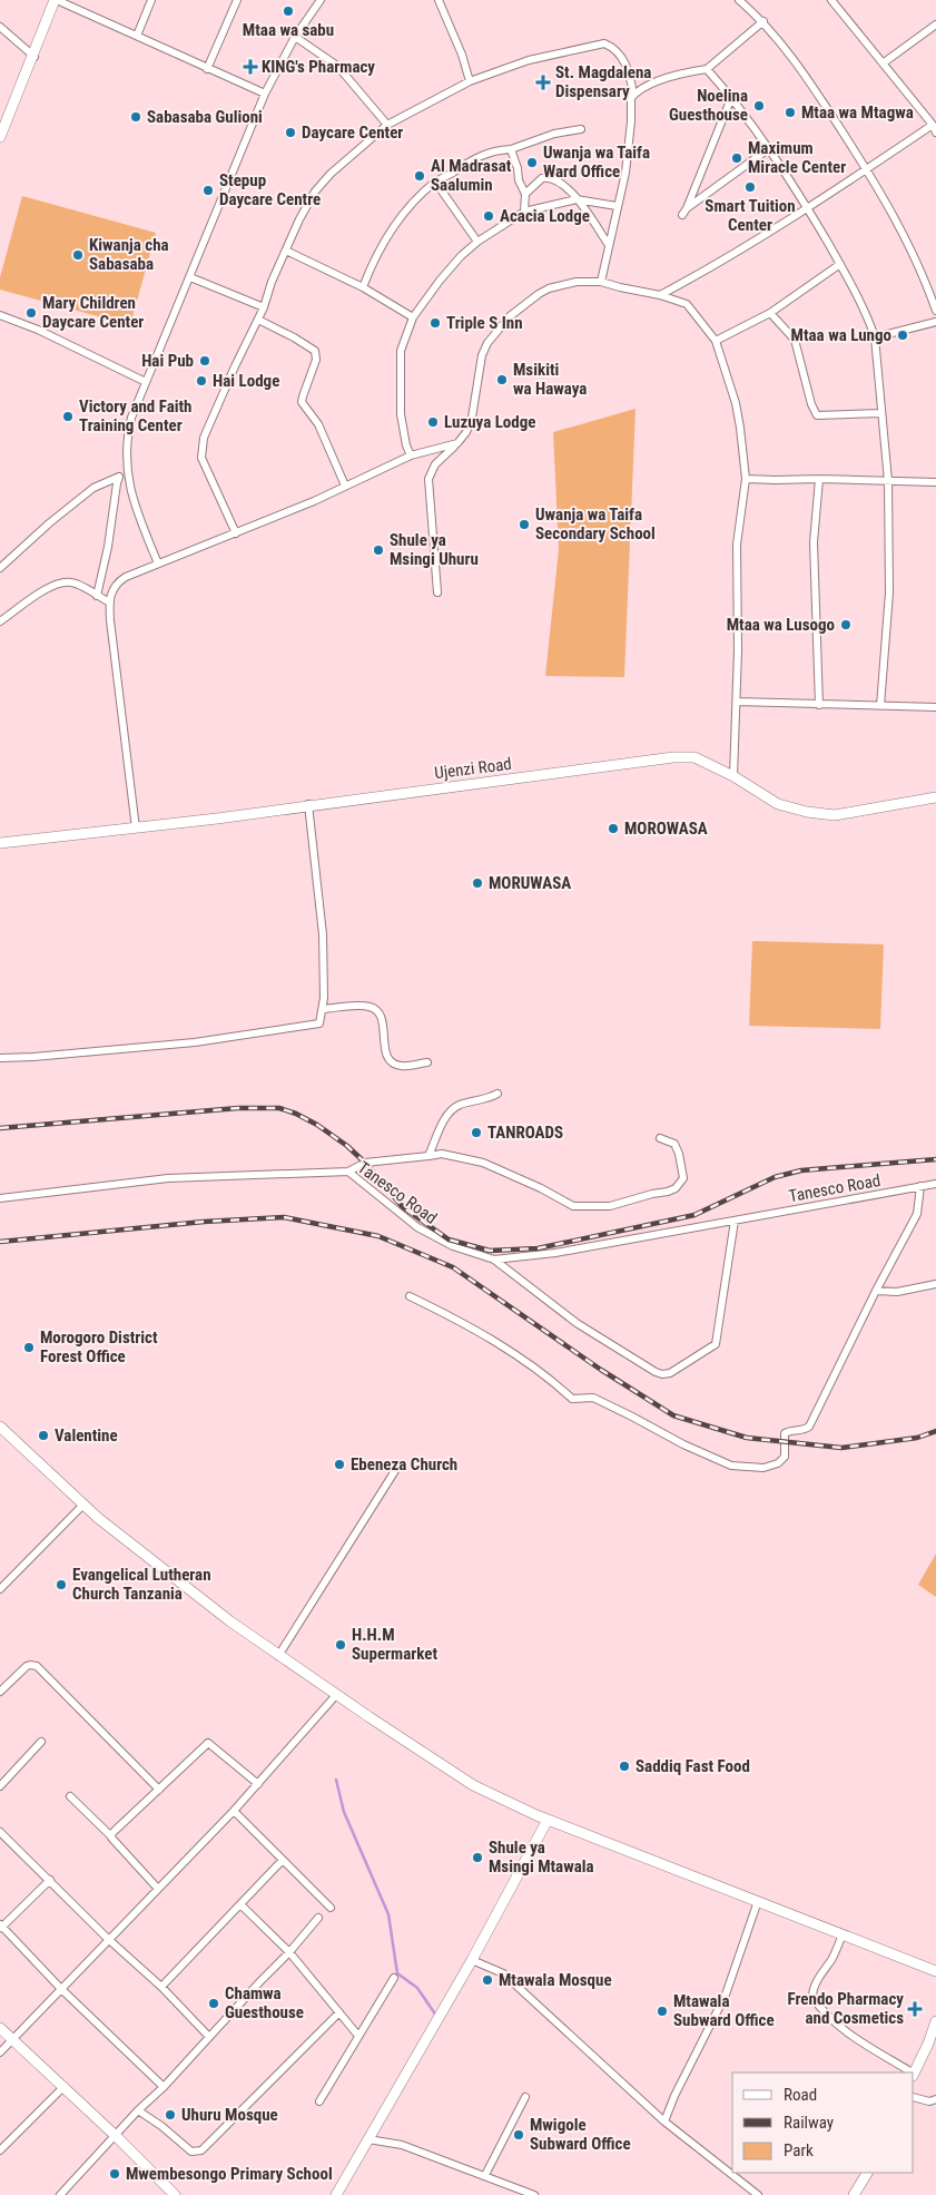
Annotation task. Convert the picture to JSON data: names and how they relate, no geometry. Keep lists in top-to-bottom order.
{
  "streets": {
    "street": ["Ujenzi Road", "Tanesco Road"]
  },
  "places": {
    "other": [
      "Mtaa wa sabu",
      "Noelina Guesthouse",
      "Mtaa wa Mtagwa",
      "Sabasaba Gulioni",
      "Daycare Center",
      "Maximum Miracle Center",
      "Uwanja wa Taifa Ward Office",
      "Al Madrasat Saalumin",
      "Smart Tuition Center",
      "Stepup Daycare Centre",
      "Acacia Lodge",
      "Kiwanja cha Sabasaba",
      "Mary Children Daycare Center",
      "Triple S Inn",
      "Mtaa wa Lungo",
      "Hai Pub",
      "Msikiti wa Hawaya",
      "Hai Lodge",
      "Victory and Faith Training Center",
      "Luzuya Lodge",
      "Uwanja wa Taifa Secondary School",
      "Shule ya Msingi Uhuru",
      "Mtaa wa Lusogo",
      "MOROWASA",
      "MORUWASA",
      "TANROADS",
      "Morogoro District Forest Office",
      "Valentine",
      "Ebeneza Church",
      "Evangelical Lutheran Church Tanzania",
      "H.H.M Supermarket",
      "Saddiq Fast Food",
      "Shule ya Msingi Mtawala",
      "Mtawala Mosque",
      "Chamwa Guesthouse",
      "Mtawala Subward Office",
      "Uhuru Mosque",
      "Mwigole Subward Office",
      "Mwembesongo Primary School"
    ],
    "health": ["KING's Pharmacy", "St. Magdalena Dispensary", "Frendo Pharmacy and Cosmetics"]
  },
  "legend": ["Road", "Railway", "Park"]
}
